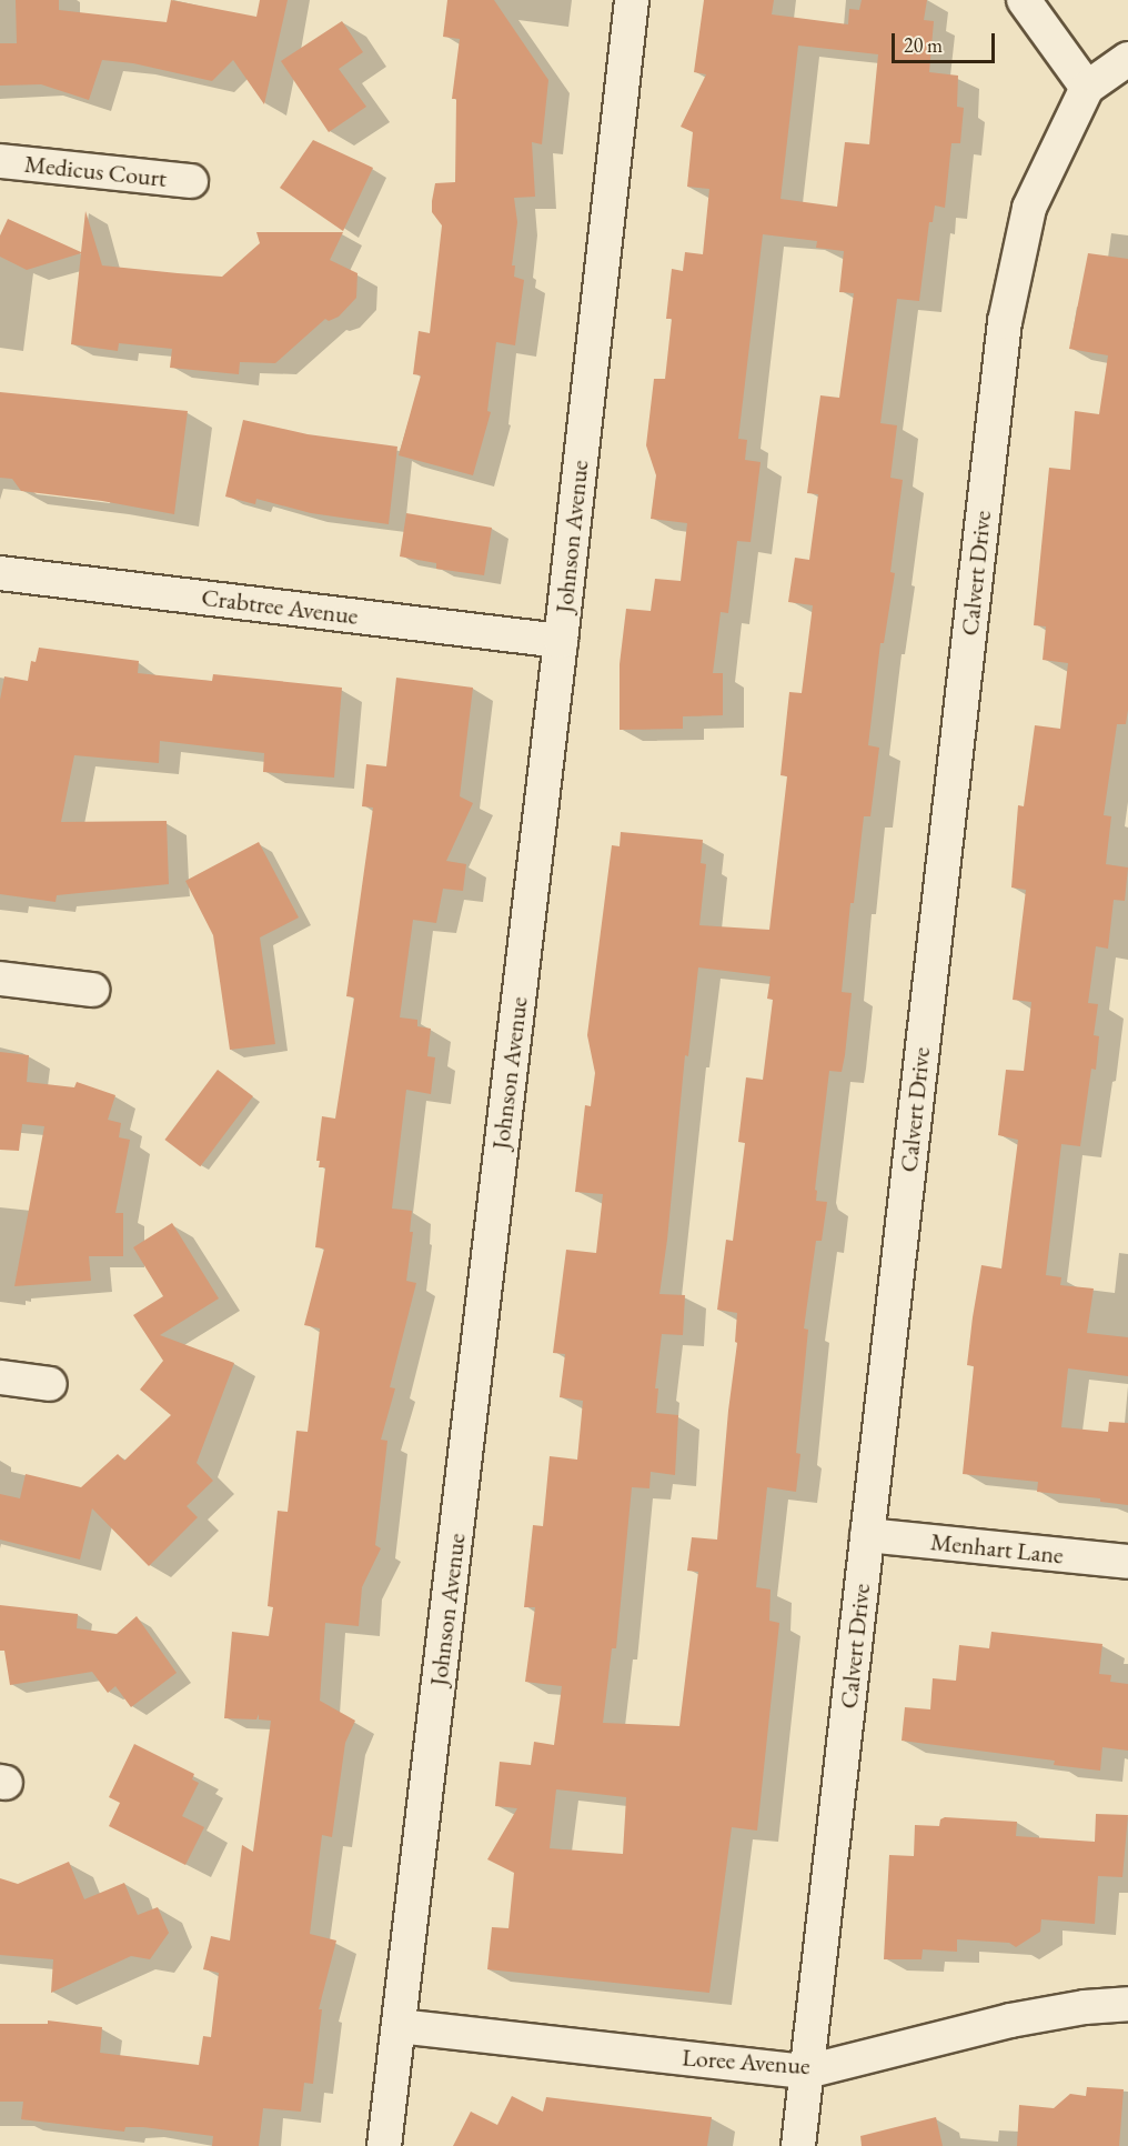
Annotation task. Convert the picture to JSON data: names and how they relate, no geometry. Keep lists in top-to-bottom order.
{
  "streets": {
    "street": [
      "Medicus Court",
      "Johnson Avenue",
      "Calvert Drive",
      "Crabtree Avenue",
      "Menhart Lane",
      "Loree Avenue"
    ]
  },
  "crossings": [
    ["Johnson Avenue", "Crabtree Avenue"],
    ["Johnson Avenue", "Loree Avenue"],
    ["Calvert Drive", "Menhart Lane"],
    ["Calvert Drive", "Loree Avenue"]
  ],
  "scale_bar": "20 m"
}
